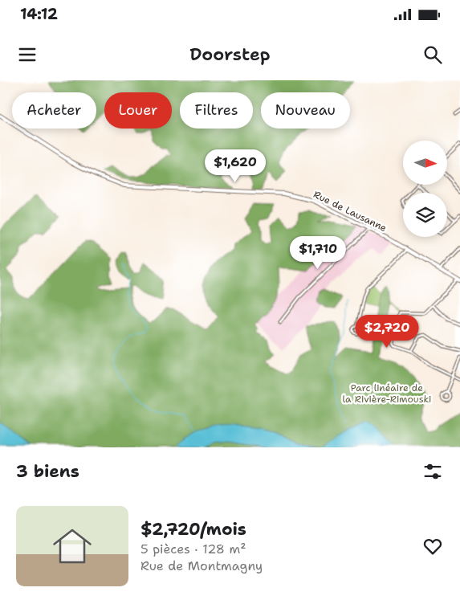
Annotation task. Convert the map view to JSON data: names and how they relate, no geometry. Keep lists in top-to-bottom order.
{
  "streets": {
    "street": ["Rue de Lausanne"]
  },
  "parks": ["Parc linéaire de la Rivière-Rimouski"],
  "north": "right",
  "page": {
    "status": "14:12",
    "header": "Doorstep",
    "chip": [
      "Acheter",
      "Louer",
      "Filtres",
      "Nouveau"
    ],
    "price": ["$1,620", "$1,710", "$2,720"],
    "heading": "3 biens",
    "list": [
      {
        "name": "$2,720/mois",
        "note": "5 pièces · 128 m² · Rue de Montmagny"
      }
    ]
  }
}
